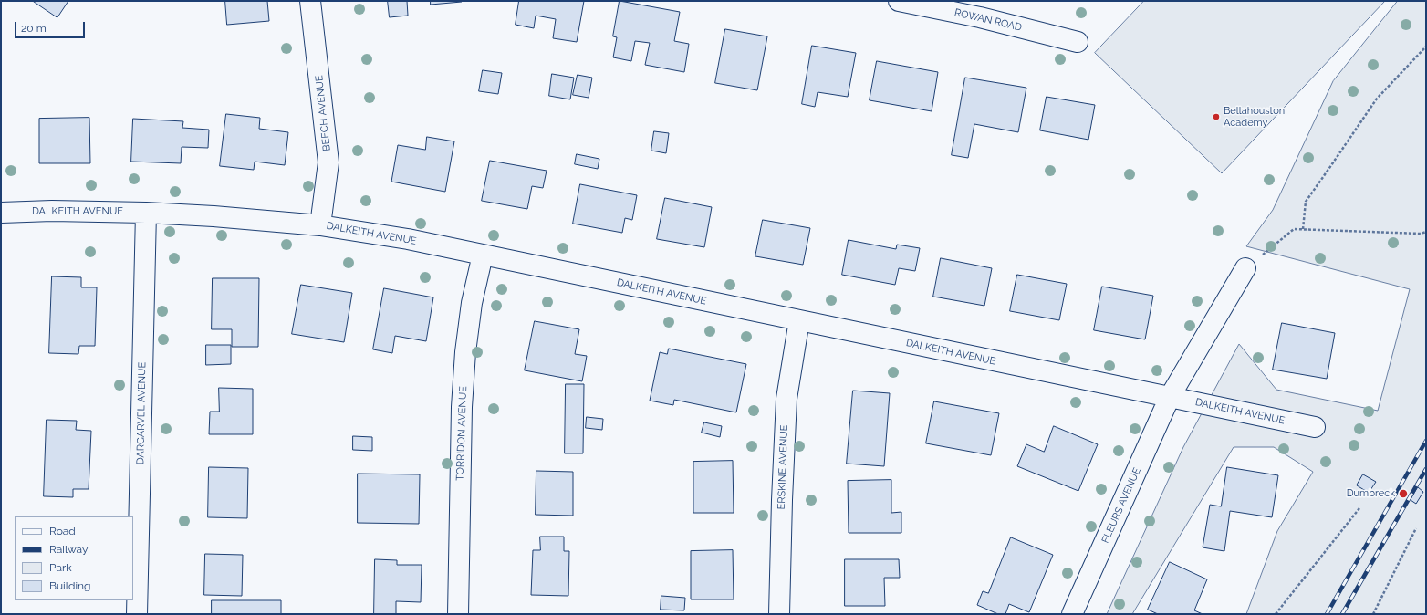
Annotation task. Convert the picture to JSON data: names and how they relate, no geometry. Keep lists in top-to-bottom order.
{
  "streets": {
    "street": [
      "ROWAN ROAD",
      "BEECH AVENUE",
      "DALKEITH AVENUE",
      "DARGARVEL AVENUE",
      "TORRIDON AVENUE",
      "ERSKINE AVENUE",
      "FLEURS AVENUE"
    ]
  },
  "crossings": [
    ["BEECH AVENUE", "DALKEITH AVENUE"],
    ["DALKEITH AVENUE", "DARGARVEL AVENUE"],
    ["DALKEITH AVENUE", "TORRIDON AVENUE"],
    ["DALKEITH AVENUE", "ERSKINE AVENUE"],
    ["DALKEITH AVENUE", "FLEURS AVENUE"]
  ],
  "places": ["Bellahouston Academy", "Dumbreck"],
  "legend": [
    "Road",
    "Railway",
    "Park",
    "Building"
  ],
  "scale_bar": "20 m"
}
